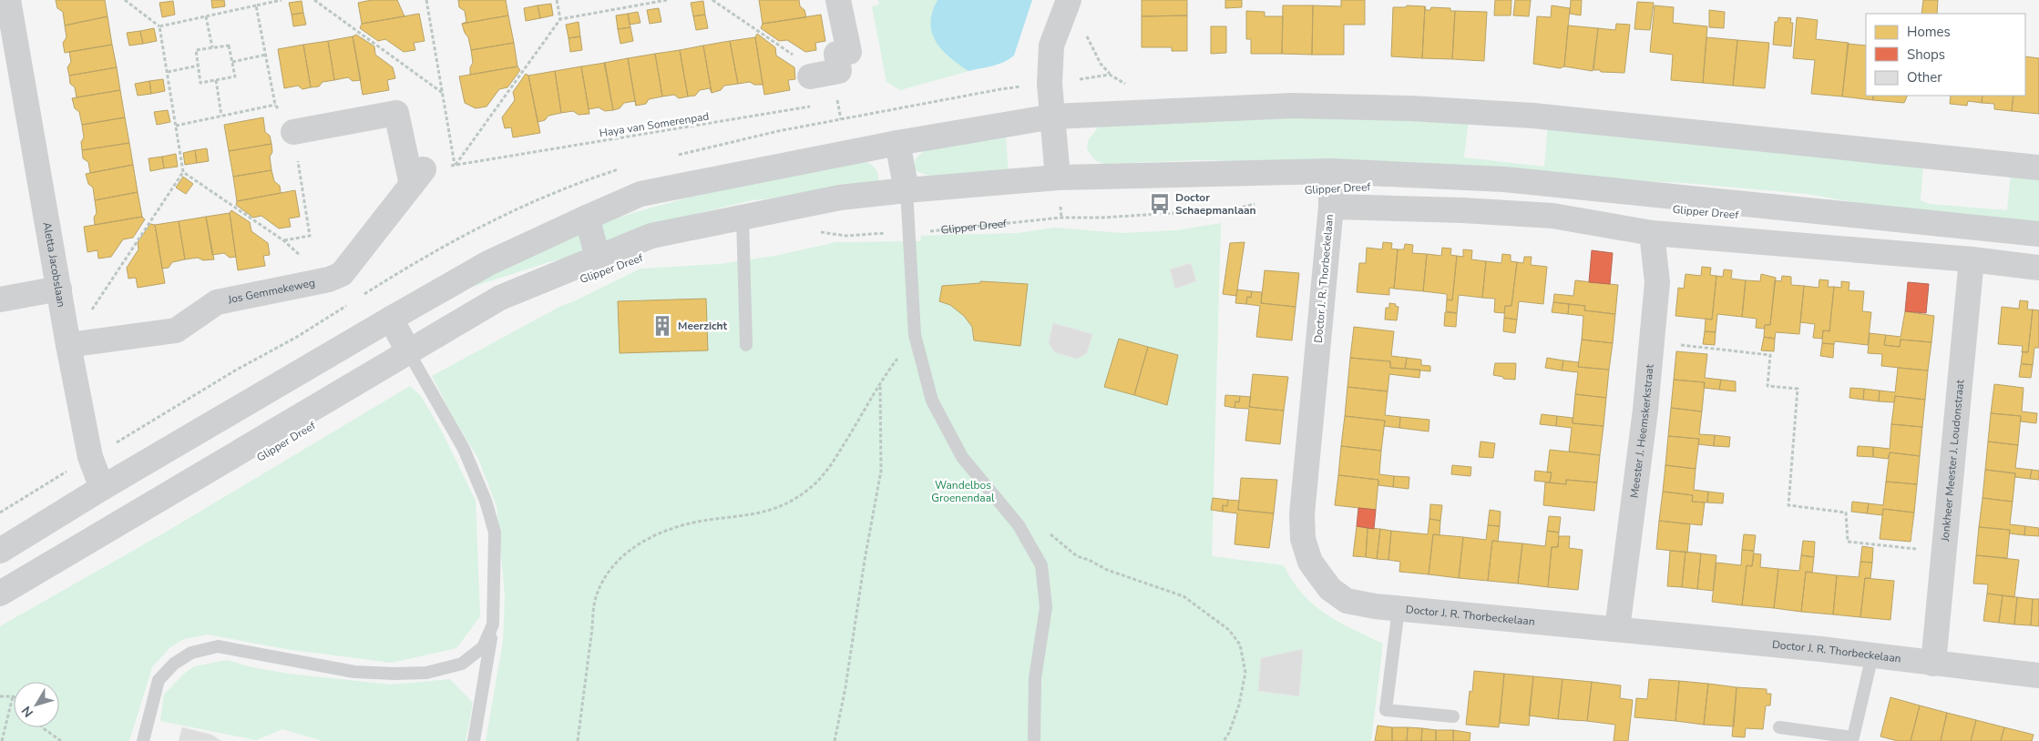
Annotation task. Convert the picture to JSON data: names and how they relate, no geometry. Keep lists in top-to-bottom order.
{
  "streets": {
    "street": [
      "Glipper Dreef",
      "Aletta Jacobslaan",
      "Doctor J. R. Thorbeckelaan",
      "Jos Gemmekeweg",
      "Meester J. Heemskerkstraat",
      "Jonkheer Meester J. Loudonstraat"
    ],
    "path": ["Haya van Somerenpad"]
  },
  "crossings": [
    ["Haya van Somerenpad", "Jos Gemmekeweg"],
    ["Glipper Dreef", "Aletta Jacobslaan"],
    ["Glipper Dreef", "Doctor J. R. Thorbeckelaan"],
    ["Glipper Dreef", "Meester J. Heemskerkstraat"],
    ["Glipper Dreef", "Jonkheer Meester J. Loudonstraat"],
    ["Aletta Jacobslaan", "Jos Gemmekeweg"],
    ["Doctor J. R. Thorbeckelaan", "Meester J. Heemskerkstraat"],
    ["Doctor J. R. Thorbeckelaan", "Jonkheer Meester J. Loudonstraat"]
  ],
  "parks": ["Wandelbos Groenendaal"],
  "places": {
    "bus stop": ["Doctor Schaepmanlaan"],
    "building": ["Meerzicht"]
  },
  "legend": ["Homes", "Shops", "Other"],
  "north": "bottom left"
}
